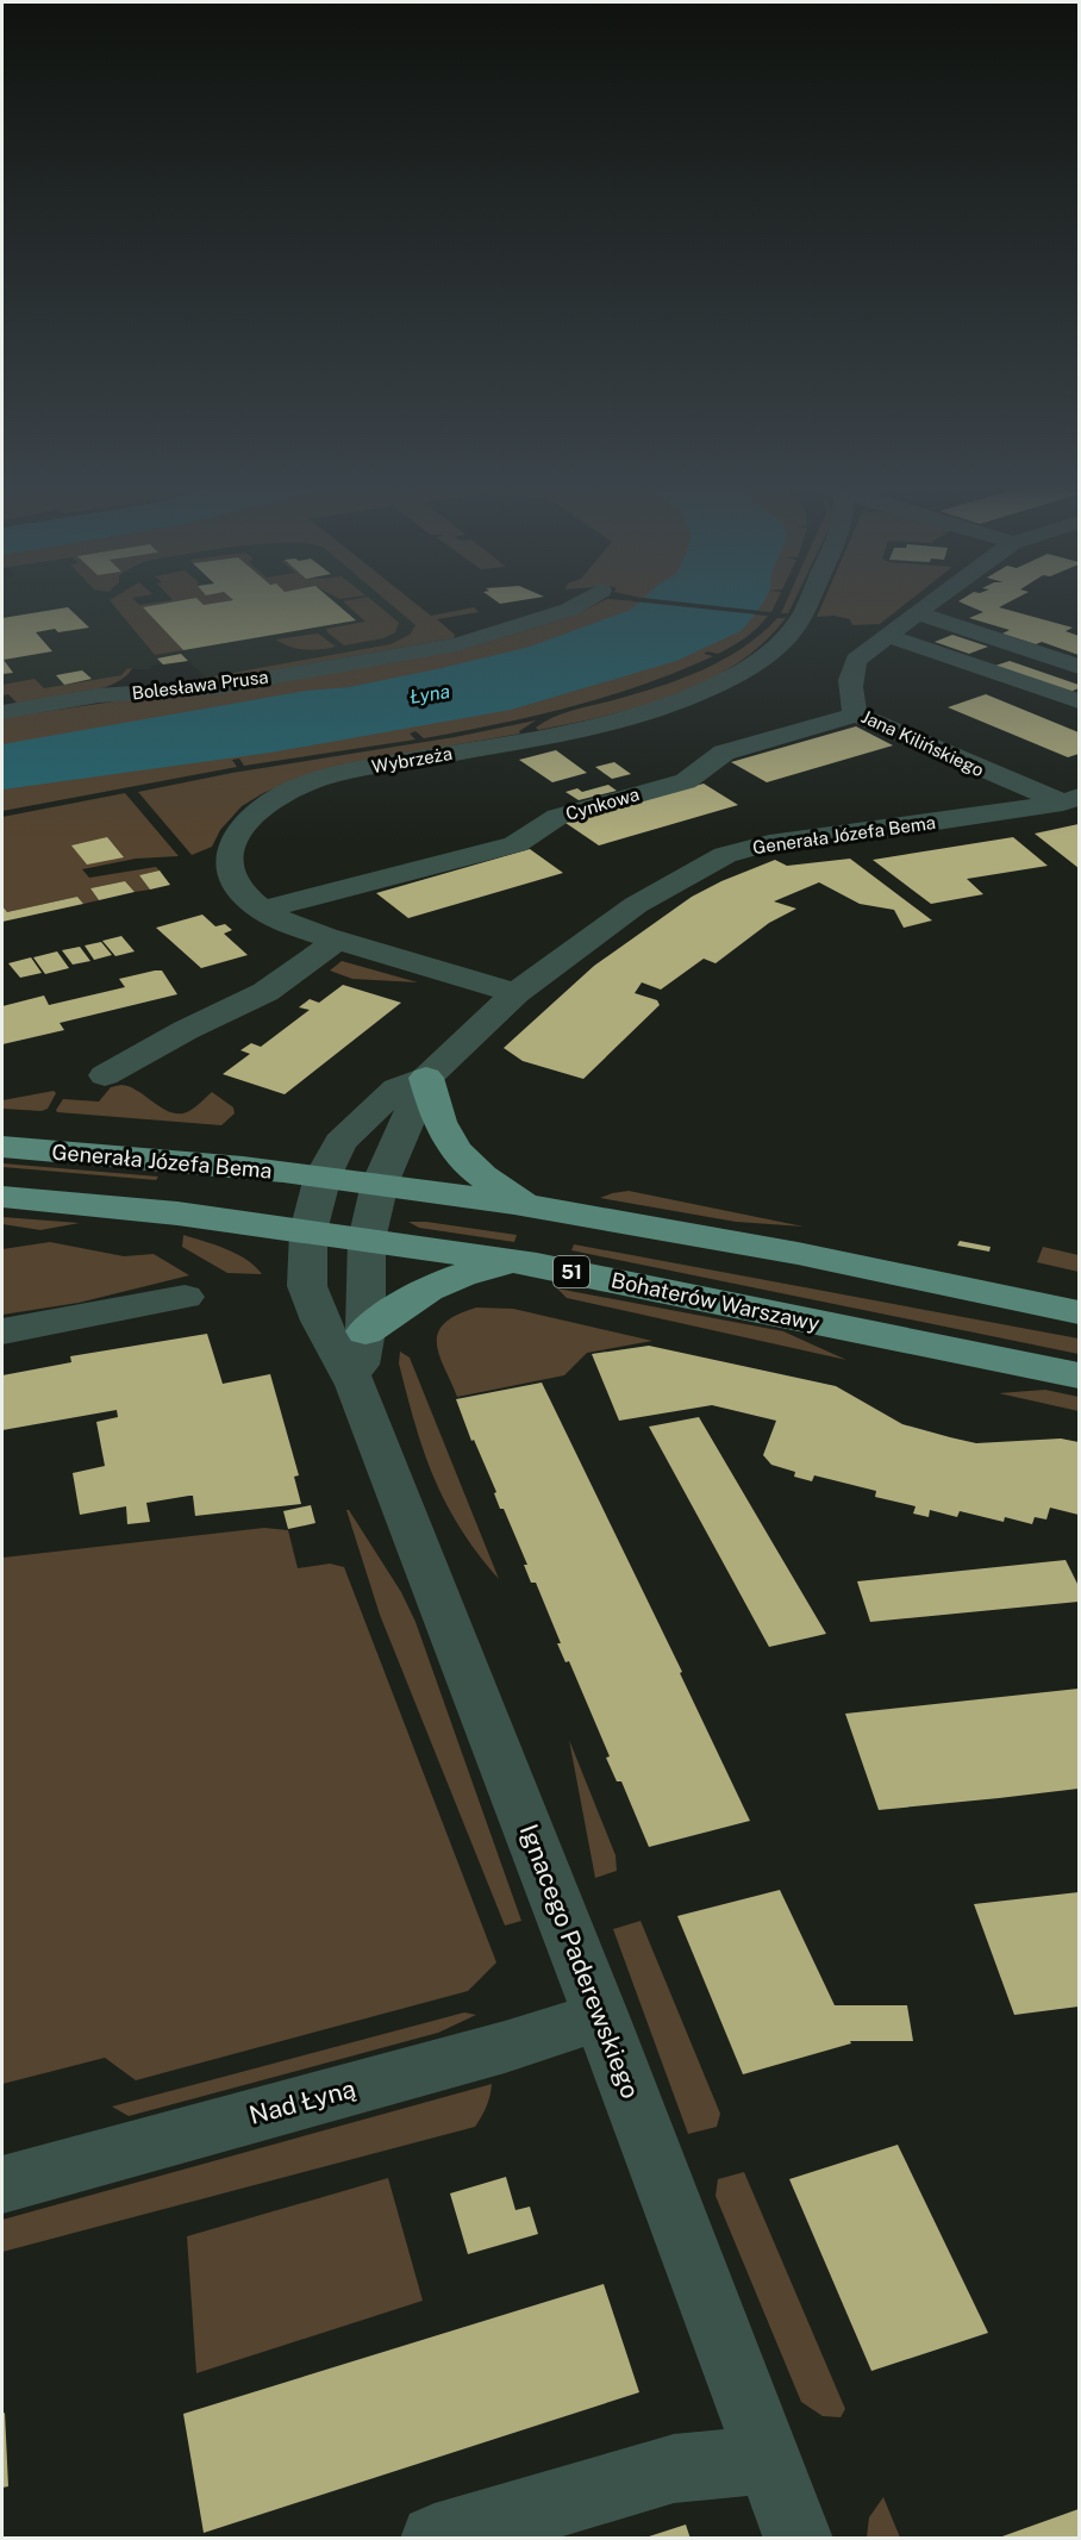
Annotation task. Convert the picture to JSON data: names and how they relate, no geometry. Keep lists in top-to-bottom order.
{
  "streets": {
    "main road": ["Generała Józefa Bema", "51", "Bohaterów Warszawy"],
    "street": [
      "Bolesława Prusa",
      "Jana Kilińskiego",
      "Wybrzeża",
      "Cynkowa",
      "Ignacego Paderewskiego",
      "Nad Łyną"
    ]
  },
  "crossings": [
    ["Jana Kilińskiego", "Cynkowa"],
    ["Jana Kilińskiego", "Generała Józefa Bema"],
    ["Wybrzeża", "Cynkowa"],
    ["Wybrzeża", "Generała Józefa Bema"],
    ["Generała Józefa Bema", "Bohaterów Warszawy"],
    ["Generała Józefa Bema", "Ignacego Paderewskiego"],
    ["51", "Bohaterów Warszawy"],
    ["51", "Ignacego Paderewskiego"],
    ["Bohaterów Warszawy", "Ignacego Paderewskiego"],
    ["Ignacego Paderewskiego", "Nad Łyną"]
  ],
  "water": ["Łyna"]
}
